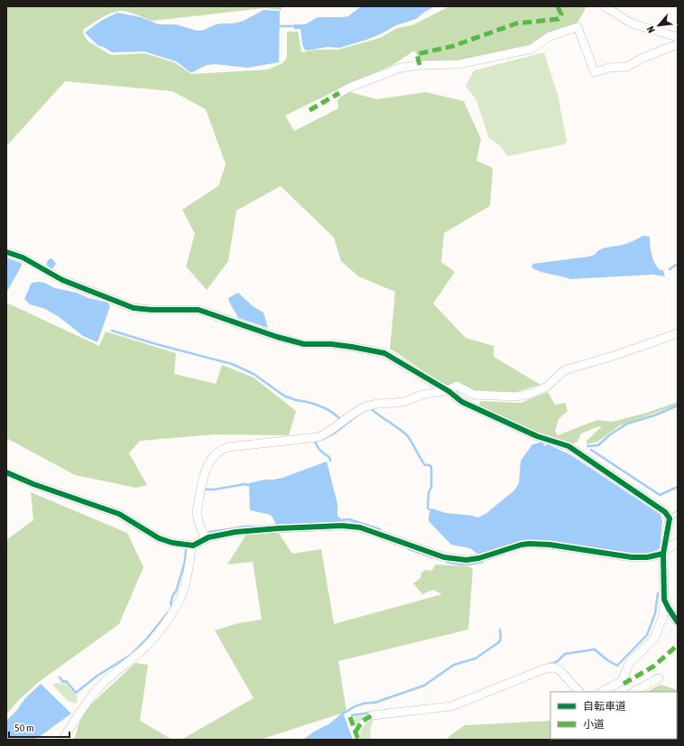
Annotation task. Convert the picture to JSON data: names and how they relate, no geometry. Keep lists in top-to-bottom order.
{
  "legend": ["自転車道", "小道"],
  "scale_bar": "50 m",
  "north": "bottom left"
}
